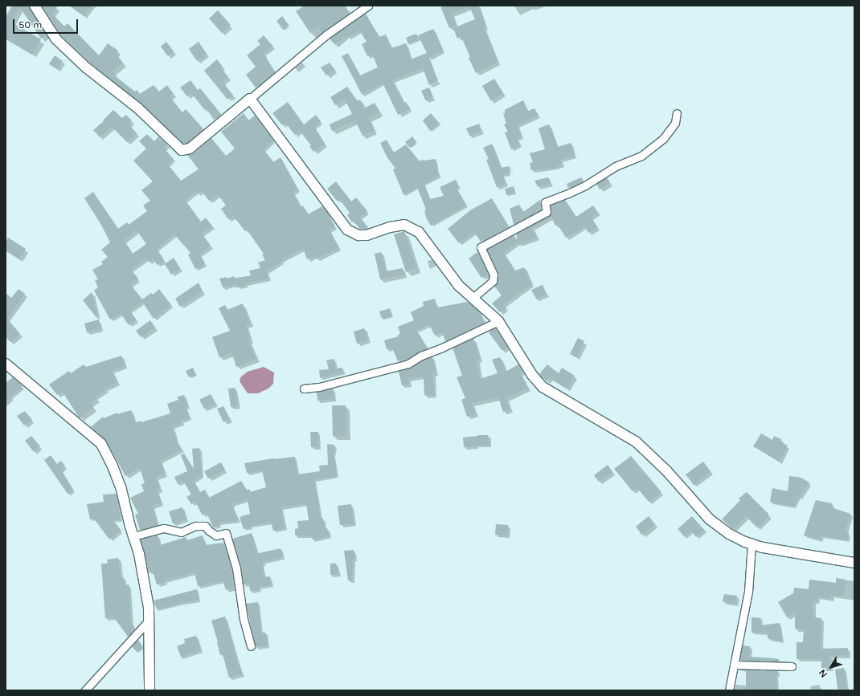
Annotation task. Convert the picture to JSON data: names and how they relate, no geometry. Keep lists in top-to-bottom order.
{
  "scale_bar": "50 m",
  "north": "bottom left"
}
